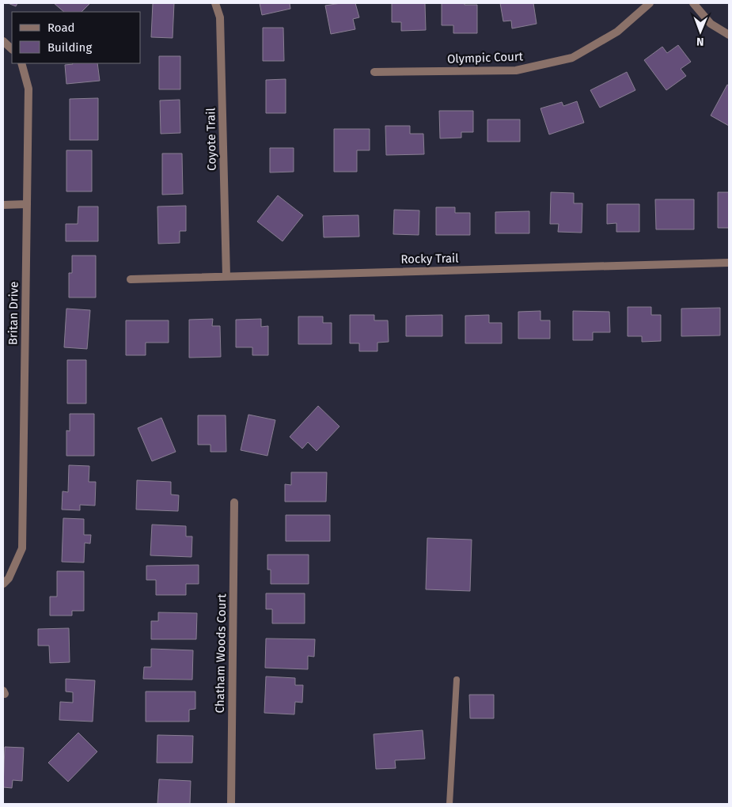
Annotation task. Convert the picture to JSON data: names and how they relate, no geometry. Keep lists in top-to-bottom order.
{
  "streets": {
    "street": [
      "Olympic Court",
      "Coyote Trail",
      "Rocky Trail",
      "Britan Drive",
      "Chatham Woods Court"
    ]
  },
  "crossings": [
    ["Coyote Trail", "Rocky Trail"]
  ],
  "legend": ["Road", "Building"],
  "north": "bottom"
}
